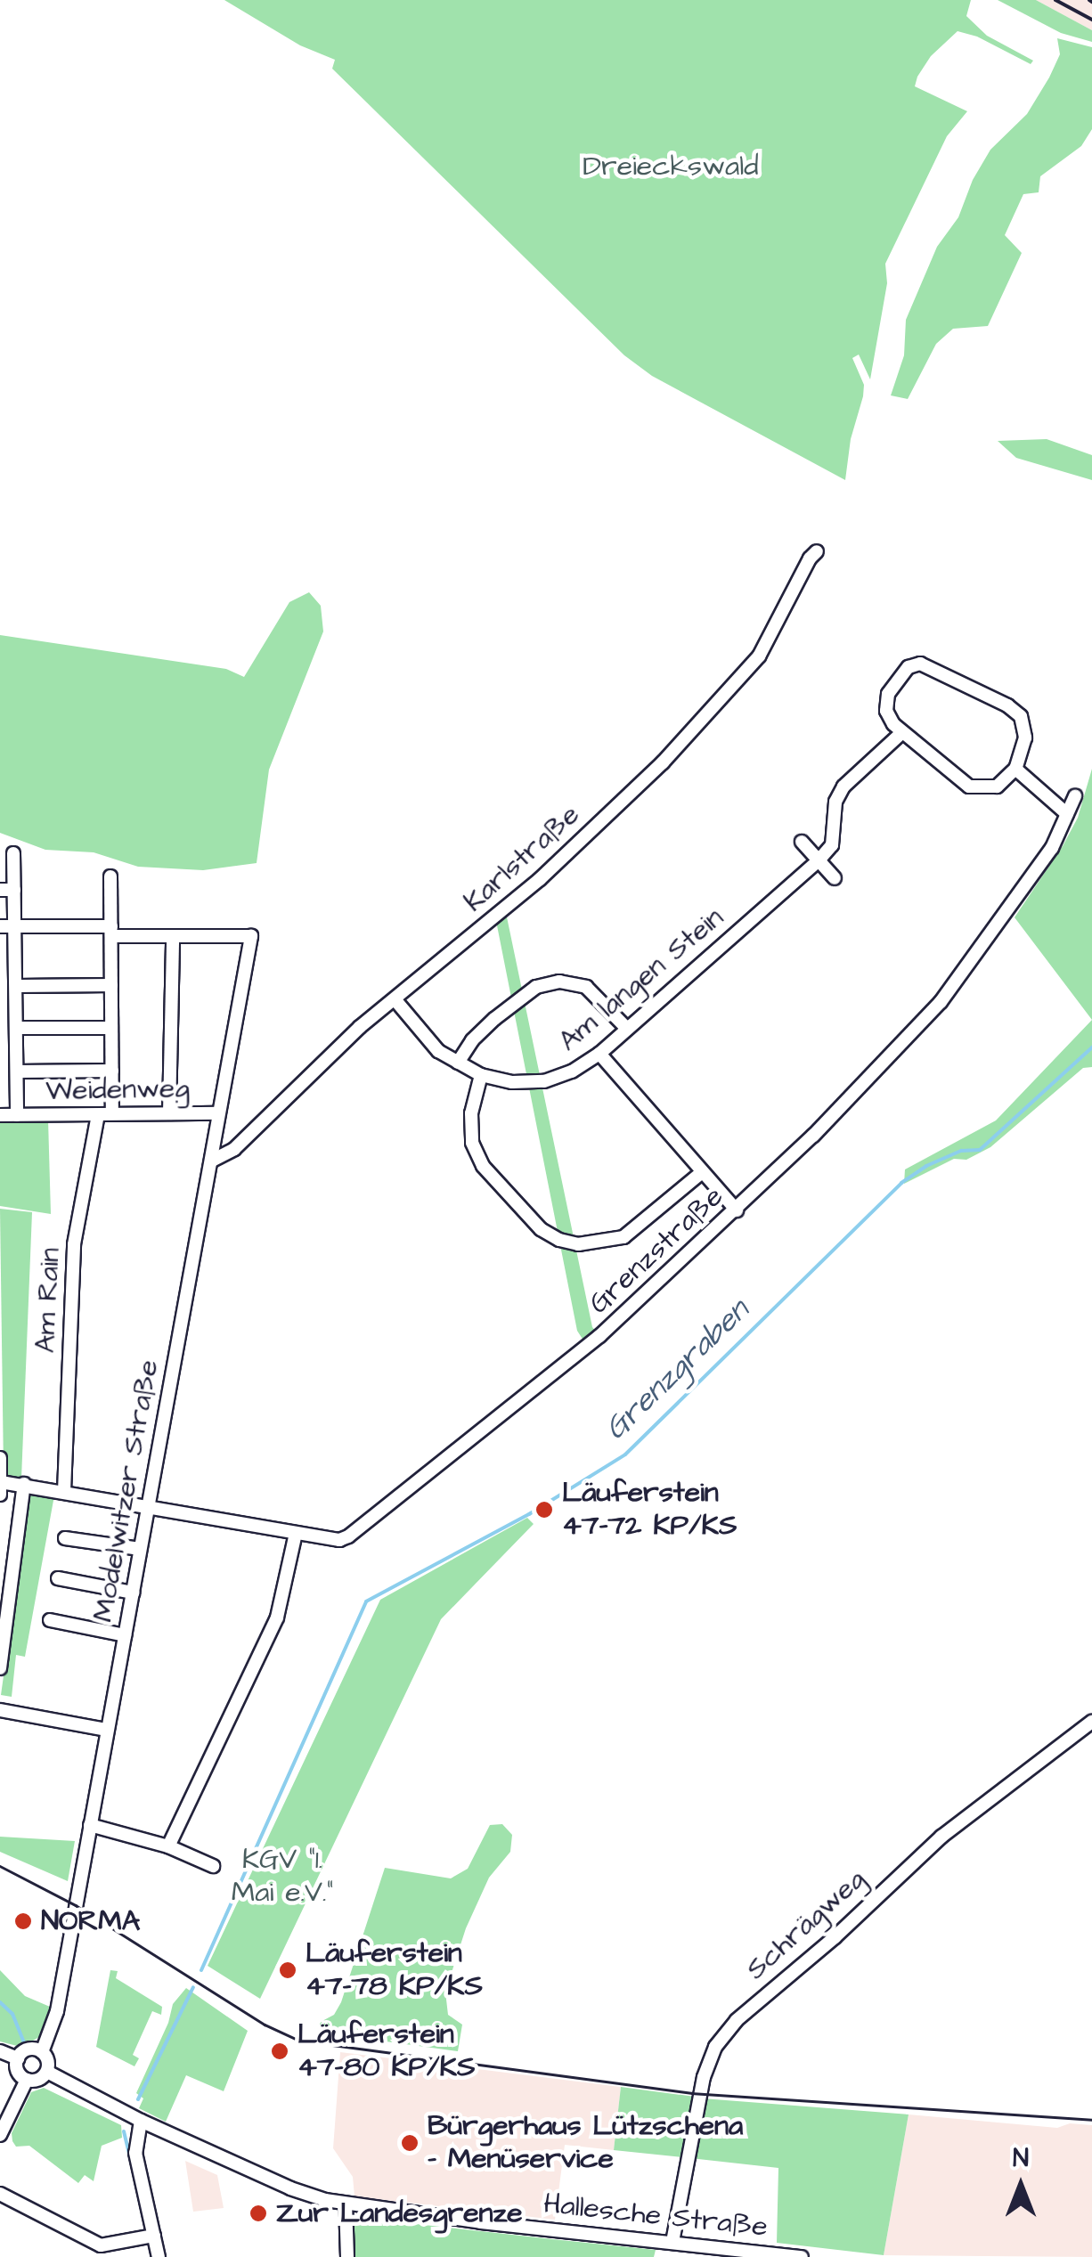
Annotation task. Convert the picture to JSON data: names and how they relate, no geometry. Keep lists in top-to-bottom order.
{
  "streets": {
    "street": [
      "Karlstraße",
      "Am langen Stein",
      "Weidenweg",
      "Grenzstraße",
      "Am Rain",
      "Modelwitzer Straße",
      "Schrägweg",
      "Hallesche Straße"
    ]
  },
  "crossings": [
    ["Karlstraße", "Am langen Stein"],
    ["Karlstraße", "Modelwitzer Straße"],
    ["Weidenweg", "Am Rain"],
    ["Weidenweg", "Modelwitzer Straße"],
    ["Grenzstraße", "Am Rain"],
    ["Grenzstraße", "Modelwitzer Straße"],
    ["Modelwitzer Straße", "Hallesche Straße"],
    ["Schrägweg", "Hallesche Straße"]
  ],
  "water": ["Grenzgraben"],
  "parks": ["Dreieckswald", "KGV \"1. Mai e.V.\""],
  "places": [
    "Läuferstein 47-72 KP/KS",
    "NORMA",
    "Läuferstein 47-78 KP/KS",
    "Läuferstein 47-80 KP/KS",
    "Bürgerhaus Lützschena - Menüservice",
    "Zur Landesgrenze"
  ],
  "north": "top"
}
